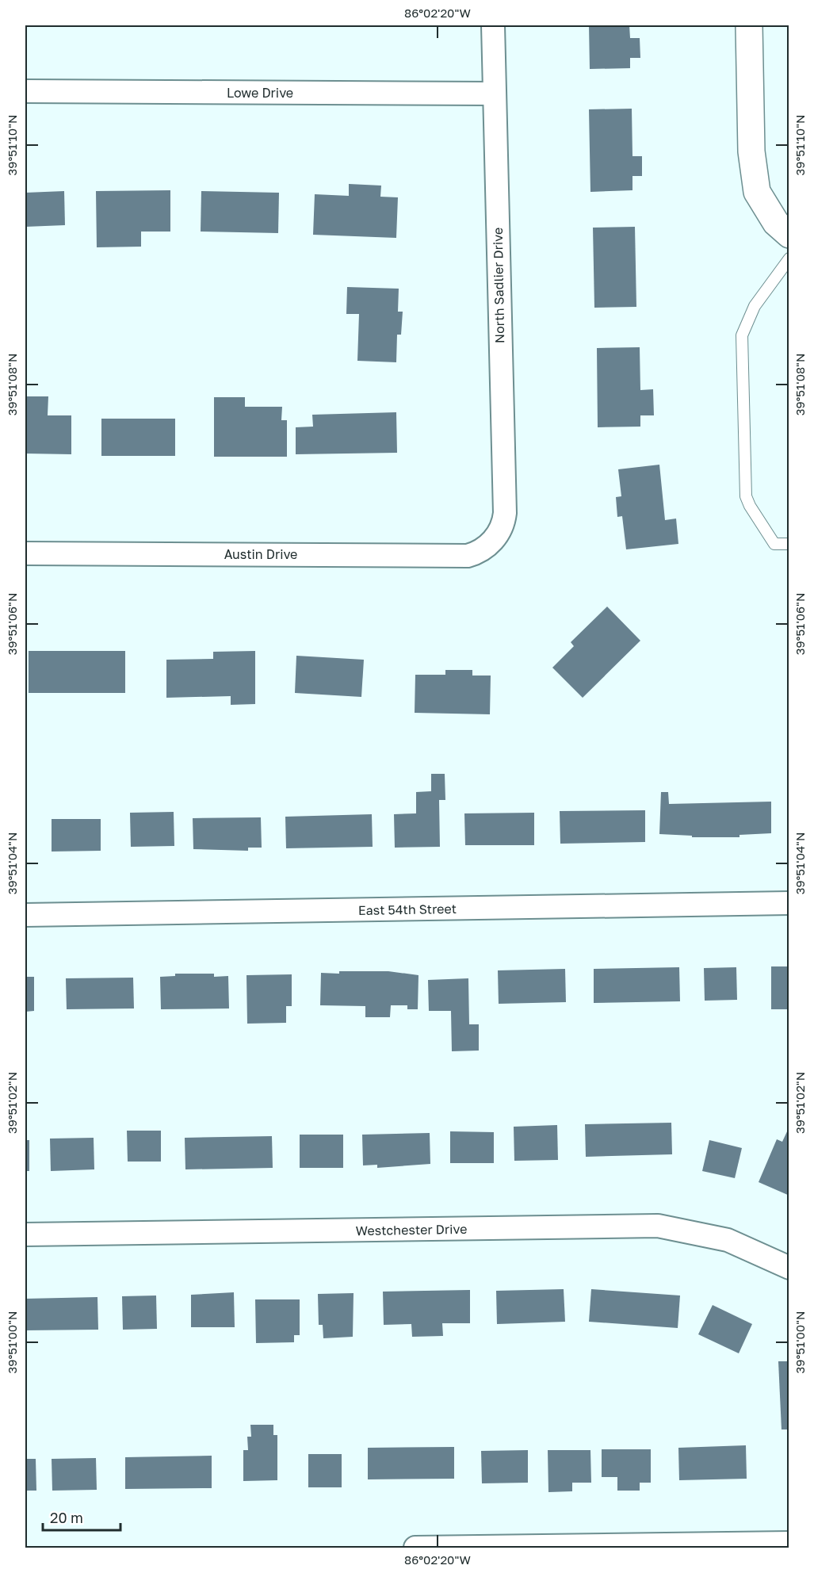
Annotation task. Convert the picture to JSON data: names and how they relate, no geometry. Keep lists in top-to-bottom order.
{
  "streets": {
    "street": [
      "Lowe Drive",
      "North Sadlier Drive",
      "Austin Drive",
      "East 54th Street",
      "Westchester Drive"
    ]
  },
  "crossings": [
    ["Lowe Drive", "North Sadlier Drive"],
    ["North Sadlier Drive", "Austin Drive"]
  ],
  "scale_bar": "20 m",
  "coordinates": [
    "86°02'20\"W",
    "39°51'10\"N",
    "39°51'08\"N",
    "39°51'06\"N",
    "39°51'04\"N",
    "39°51'02\"N",
    "39°51'00\"N"
  ]
}
